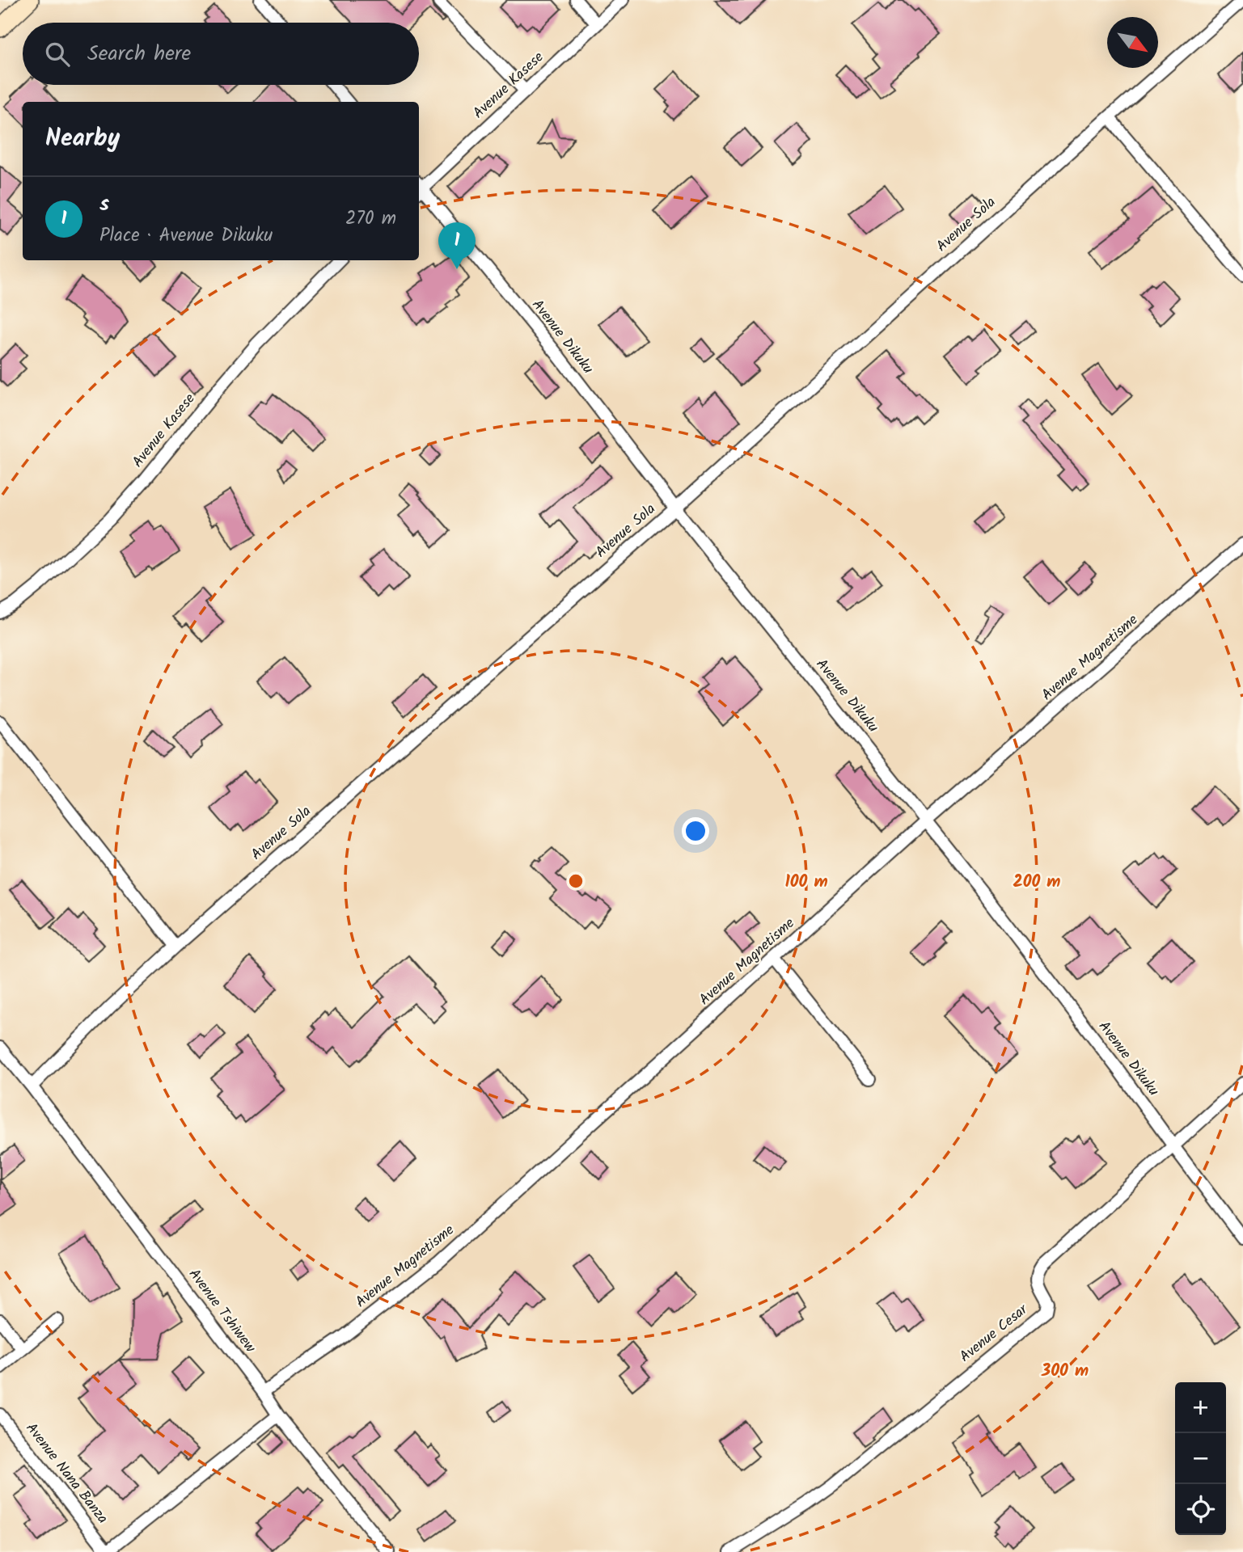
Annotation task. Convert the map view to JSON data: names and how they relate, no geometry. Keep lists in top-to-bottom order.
{
  "streets": {
    "street": [
      "Avenue Kasese",
      "Avenue Sola",
      "Avenue Dikuku",
      "Avenue Magnetisme",
      "Avenue Tshiwew",
      "Avenue Cesar",
      "Avenue Nana Banza"
    ]
  },
  "crossings": [
    ["Avenue Sola", "Avenue Dikuku"],
    ["Avenue Sola", "Avenue Tshiwew"],
    ["Avenue Dikuku", "Avenue Magnetisme"],
    ["Avenue Dikuku", "Avenue Cesar"],
    ["Avenue Magnetisme", "Avenue Tshiwew"]
  ],
  "north": "bottom right",
  "page": {
    "search": "Search here",
    "heading": "Nearby",
    "list": [
      {
        "mark": "1",
        "name": "s",
        "note": "Place · Avenue Dikuku",
        "value": "270 m"
      }
    ],
    "pins": "1",
    "map_buttons": ["+", "−"]
  },
  "rings": ["100 m", "200 m", "300 m"]
}
